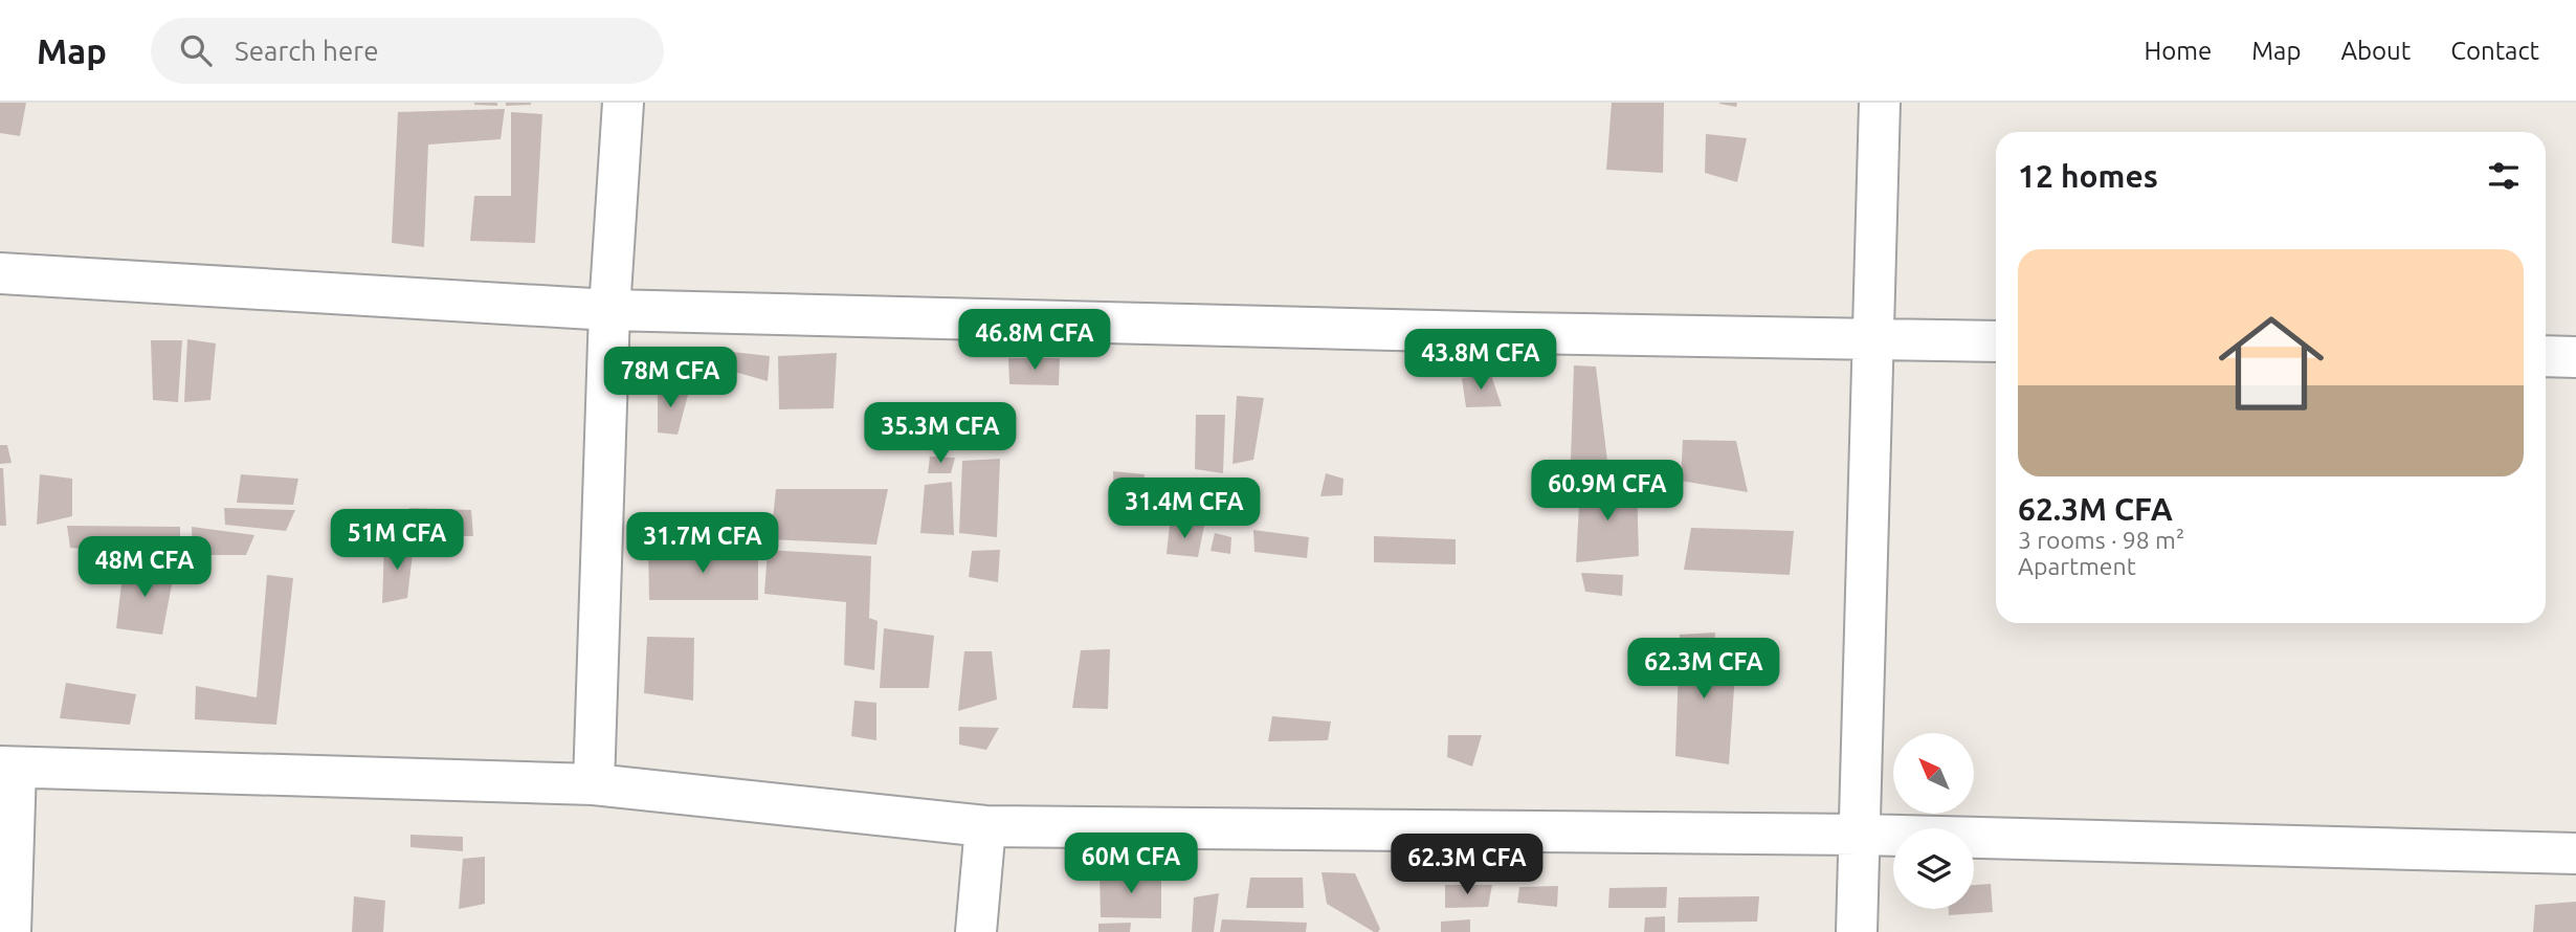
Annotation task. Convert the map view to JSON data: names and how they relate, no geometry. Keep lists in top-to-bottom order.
{
  "north": "top left",
  "page": {
    "header": "Map",
    "search": "Search here",
    "nav": [
      "Home",
      "Map",
      "About",
      "Contact"
    ],
    "heading": "12 homes",
    "list": [
      {
        "name": "62.3M CFA",
        "note": "3 rooms · 98 m² · Apartment"
      }
    ],
    "price": [
      "46.8M CFA",
      "43.8M CFA",
      "78M CFA",
      "35.3M CFA",
      "60.9M CFA",
      "31.4M CFA",
      "51M CFA",
      "31.7M CFA",
      "48M CFA",
      "62.3M CFA",
      "60M CFA",
      "62.3M CFA"
    ]
  }
}
